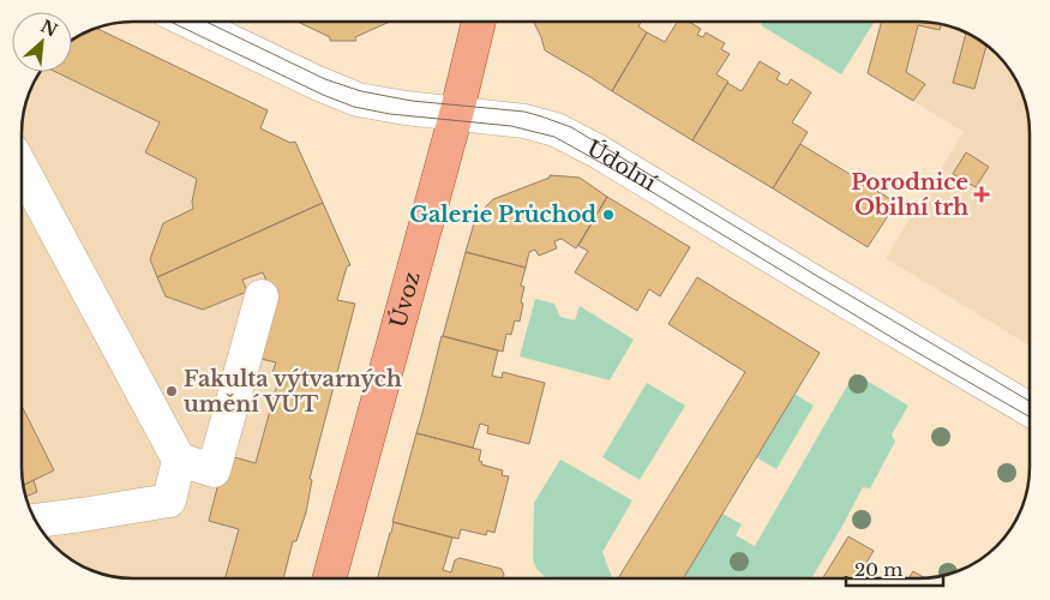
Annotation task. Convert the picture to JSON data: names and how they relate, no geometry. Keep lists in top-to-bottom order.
{
  "streets": {
    "main road": ["Úvoz"],
    "street": ["Údolní"]
  },
  "crossings": [
    ["Údolní", "Úvoz"]
  ],
  "places": {
    "health": ["Porodnice Obilní trh"],
    "other": ["Galerie Průchod", "Fakulta výtvarných umění VUT"]
  },
  "scale_bar": "20 m",
  "north": "top right"
}
